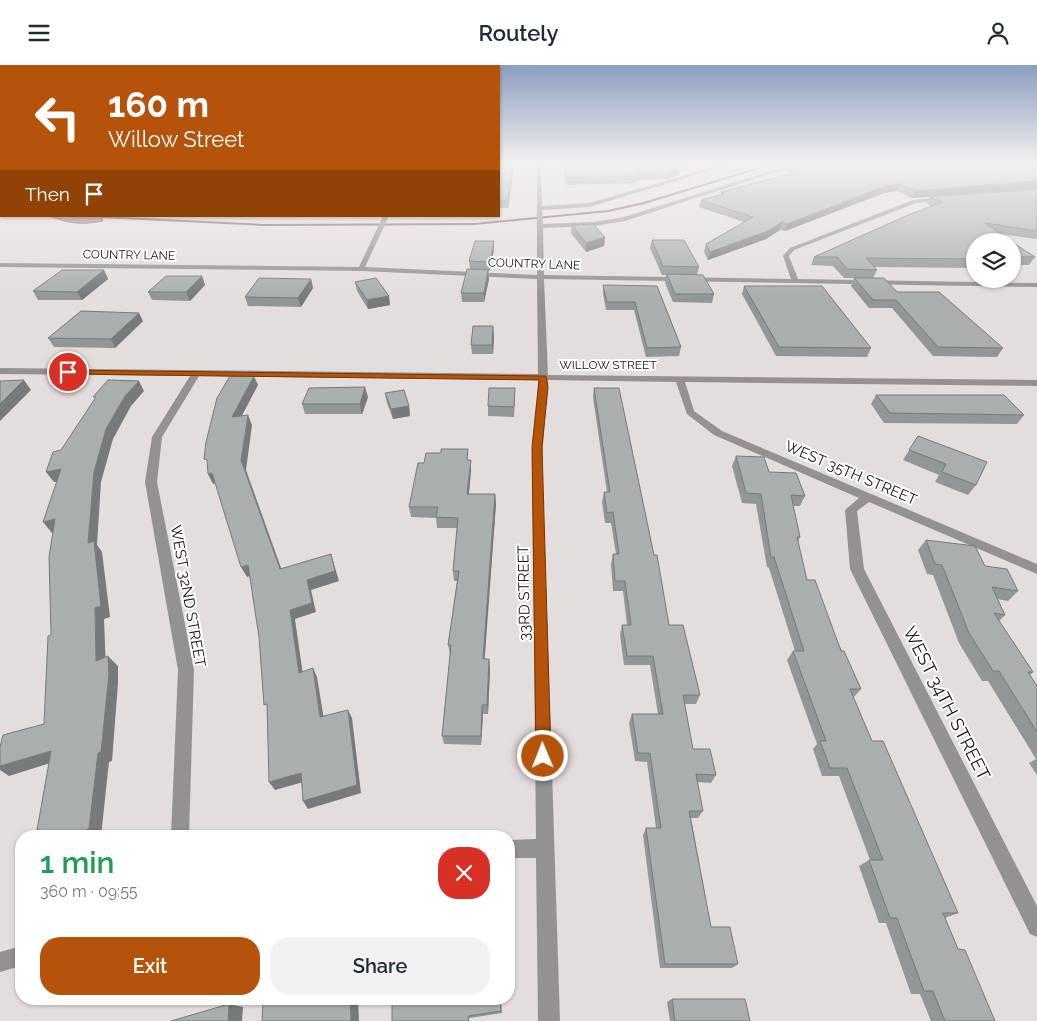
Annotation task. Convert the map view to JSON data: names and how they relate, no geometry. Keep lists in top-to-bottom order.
{
  "streets": {
    "street": [
      "COUNTRY LANE",
      "WILLOW STREET",
      "WEST 35TH STREET",
      "33RD STREET",
      "WEST 32ND STREET",
      "WEST 34TH STREET"
    ]
  },
  "crossings": [
    ["COUNTRY LANE", "33RD STREET"],
    ["WILLOW STREET", "WEST 35TH STREET"],
    ["WILLOW STREET", "33RD STREET"],
    ["WILLOW STREET", "WEST 32ND STREET"],
    ["WEST 35TH STREET", "WEST 34TH STREET"]
  ],
  "page": {
    "header": "Routely",
    "turn": ["160 m", "Willow Street"],
    "then": "Then",
    "heading": ["1 min", "360 m · 09:55"],
    "buttons": ["Exit", "Share"]
  }
}
